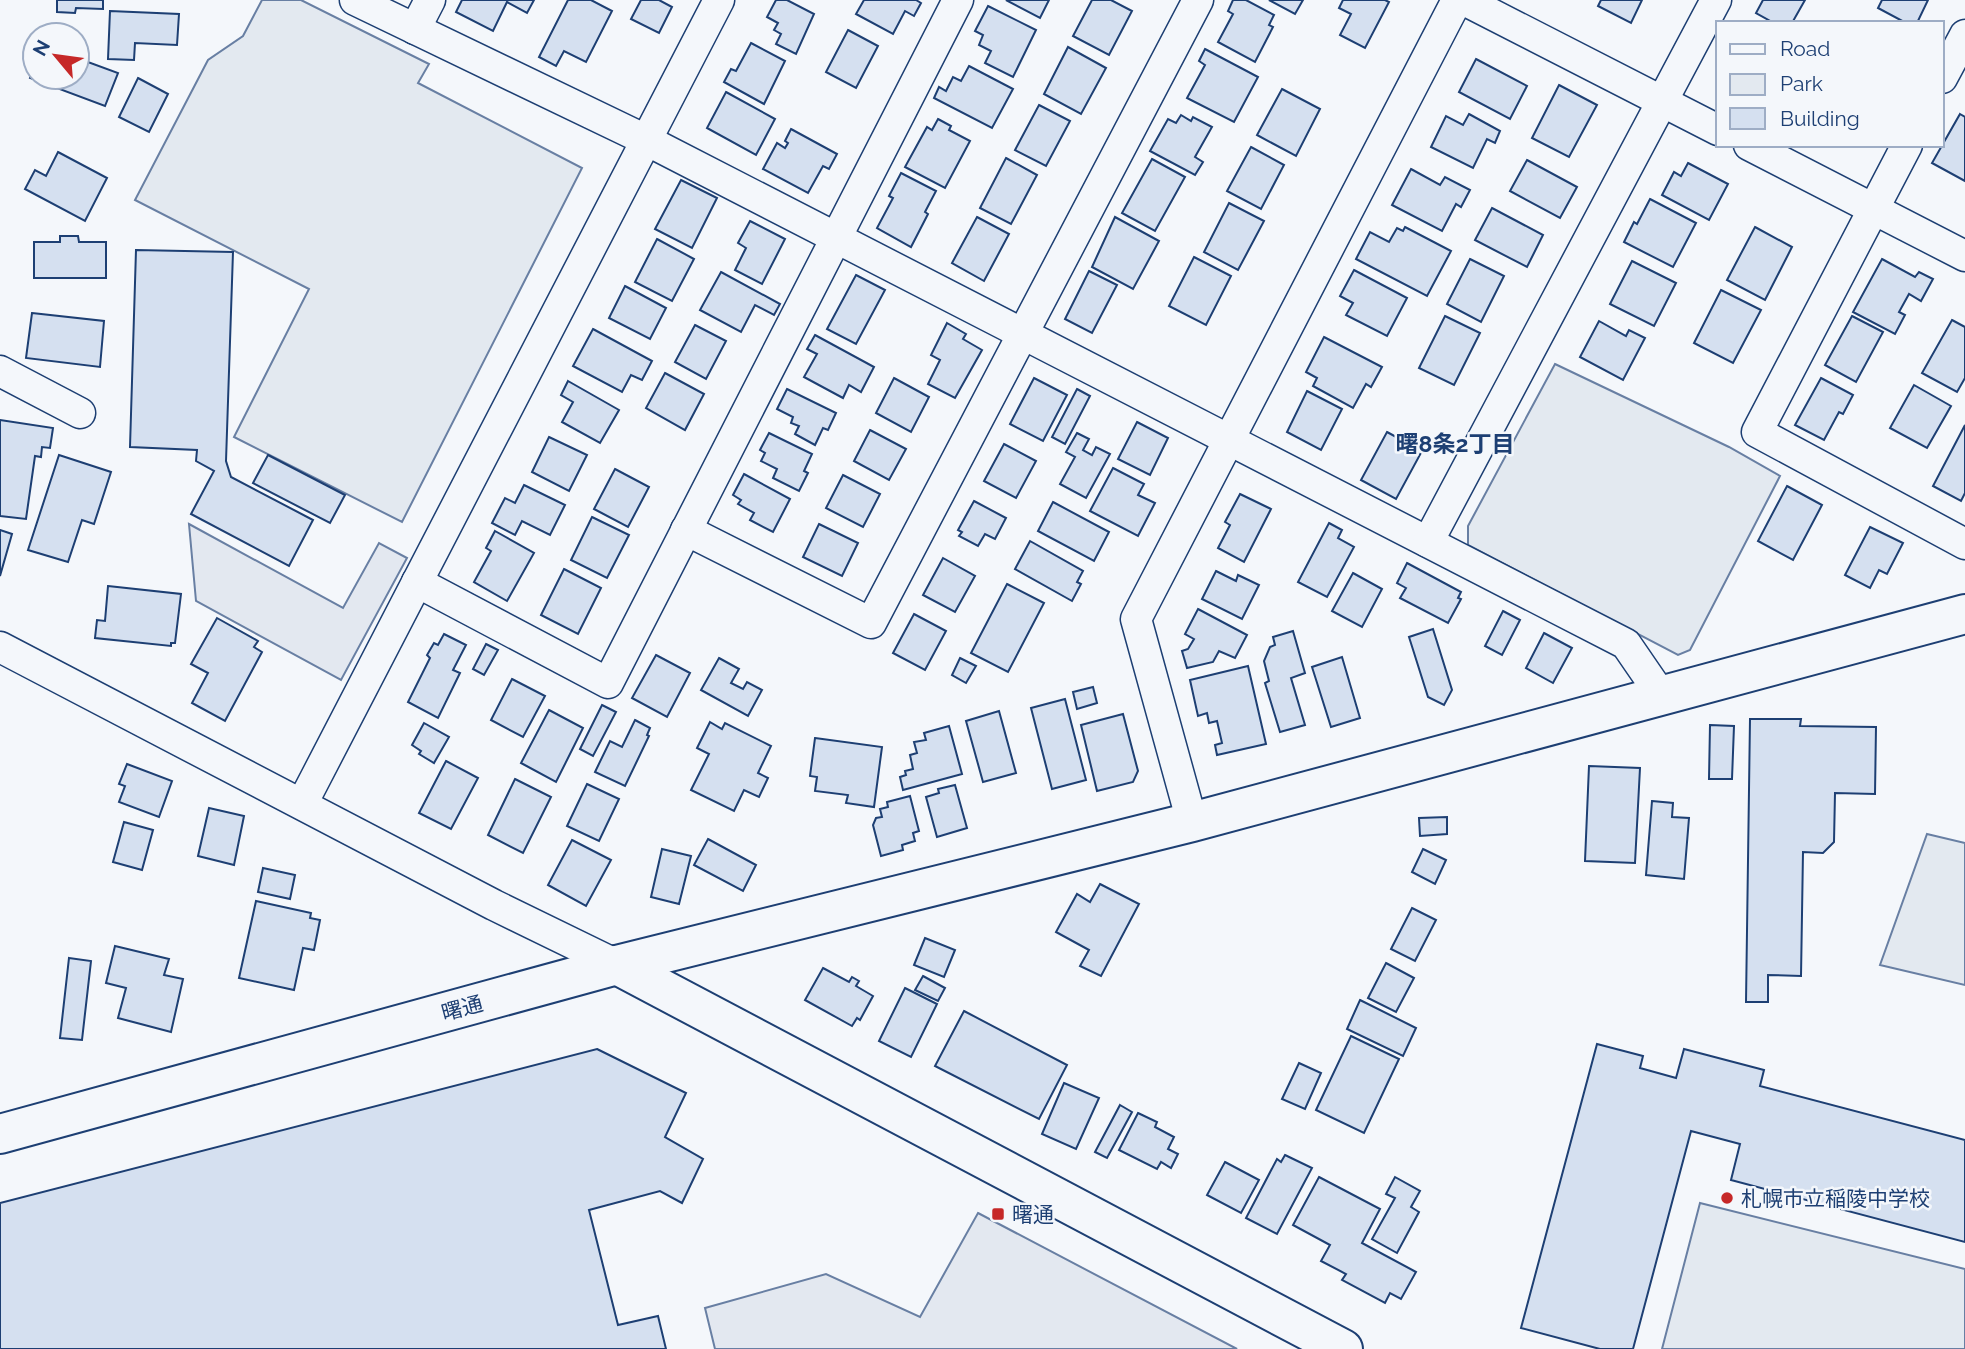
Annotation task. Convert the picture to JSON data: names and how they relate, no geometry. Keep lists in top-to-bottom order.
{
  "streets": {
    "street": ["曙通"]
  },
  "districts": ["曙8条2丁目"],
  "places": {
    "other": ["札幌市立稲陵中学校"],
    "transit": ["曙通"]
  },
  "legend": ["Road", "Park", "Building"],
  "north": "top left"
}
